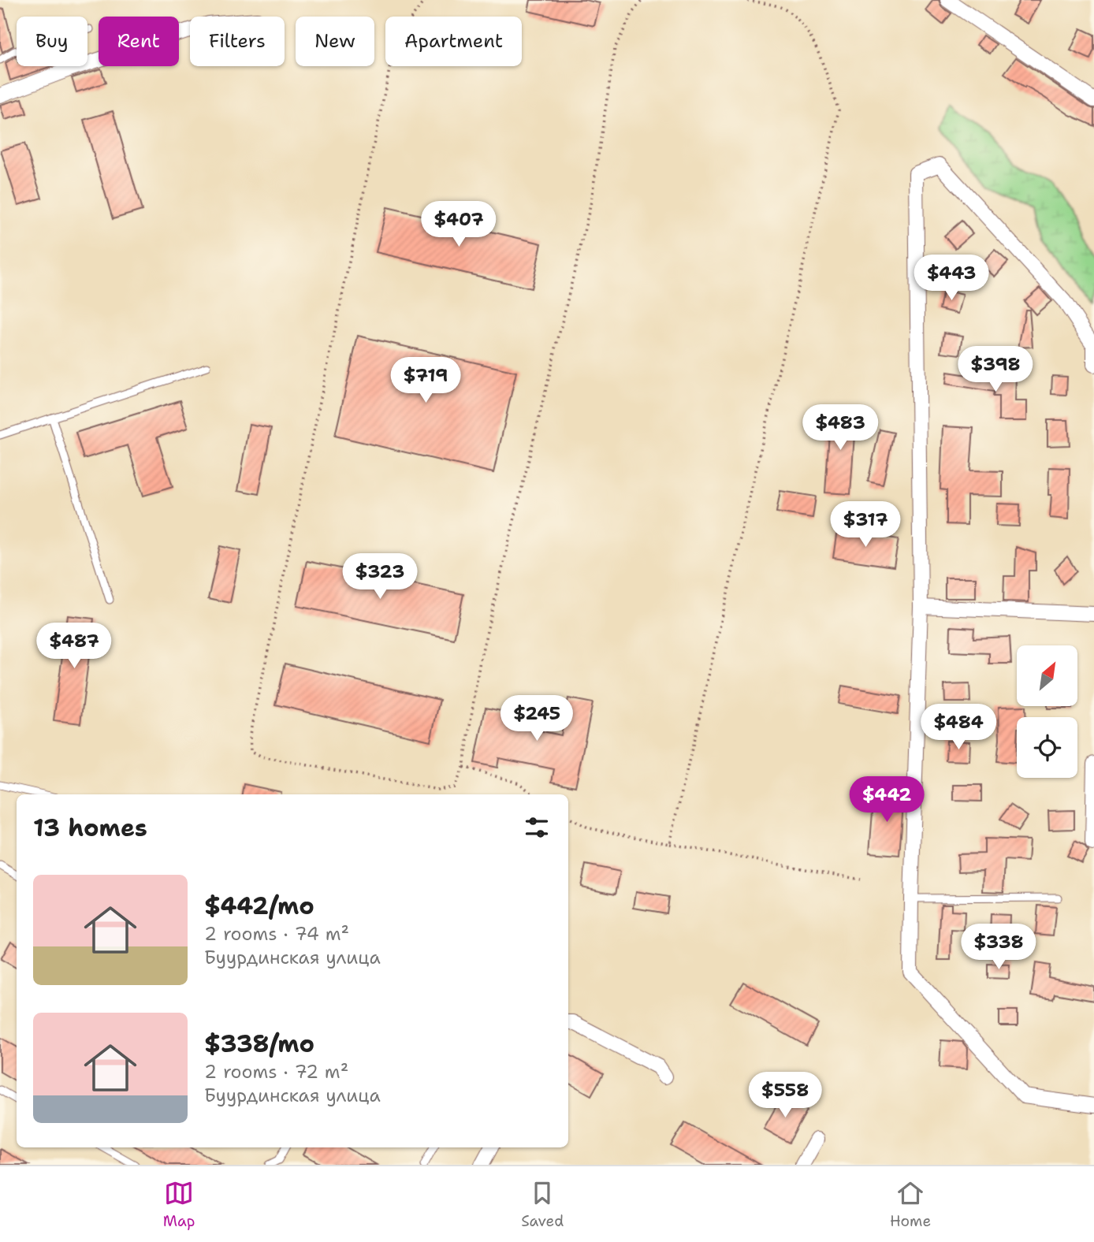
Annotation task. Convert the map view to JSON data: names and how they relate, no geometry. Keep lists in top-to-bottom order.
{
  "north": "top right",
  "page": {
    "chip": [
      "Buy",
      "Rent",
      "Filters",
      "New",
      "Apartment"
    ],
    "price": [
      "$407",
      "$443",
      "$398",
      "$719",
      "$483",
      "$317",
      "$323",
      "$487",
      "$245",
      "$484",
      "$442",
      "$338",
      "$558"
    ],
    "heading": "13 homes",
    "list": [
      {
        "name": "$442/mo",
        "note": "2 rooms · 74 m² · Буурдинская улица"
      },
      {
        "name": "$338/mo",
        "note": "2 rooms · 72 m² · Буурдинская улица"
      }
    ],
    "tabs": ["Map", "Saved", "Home"]
  }
}
